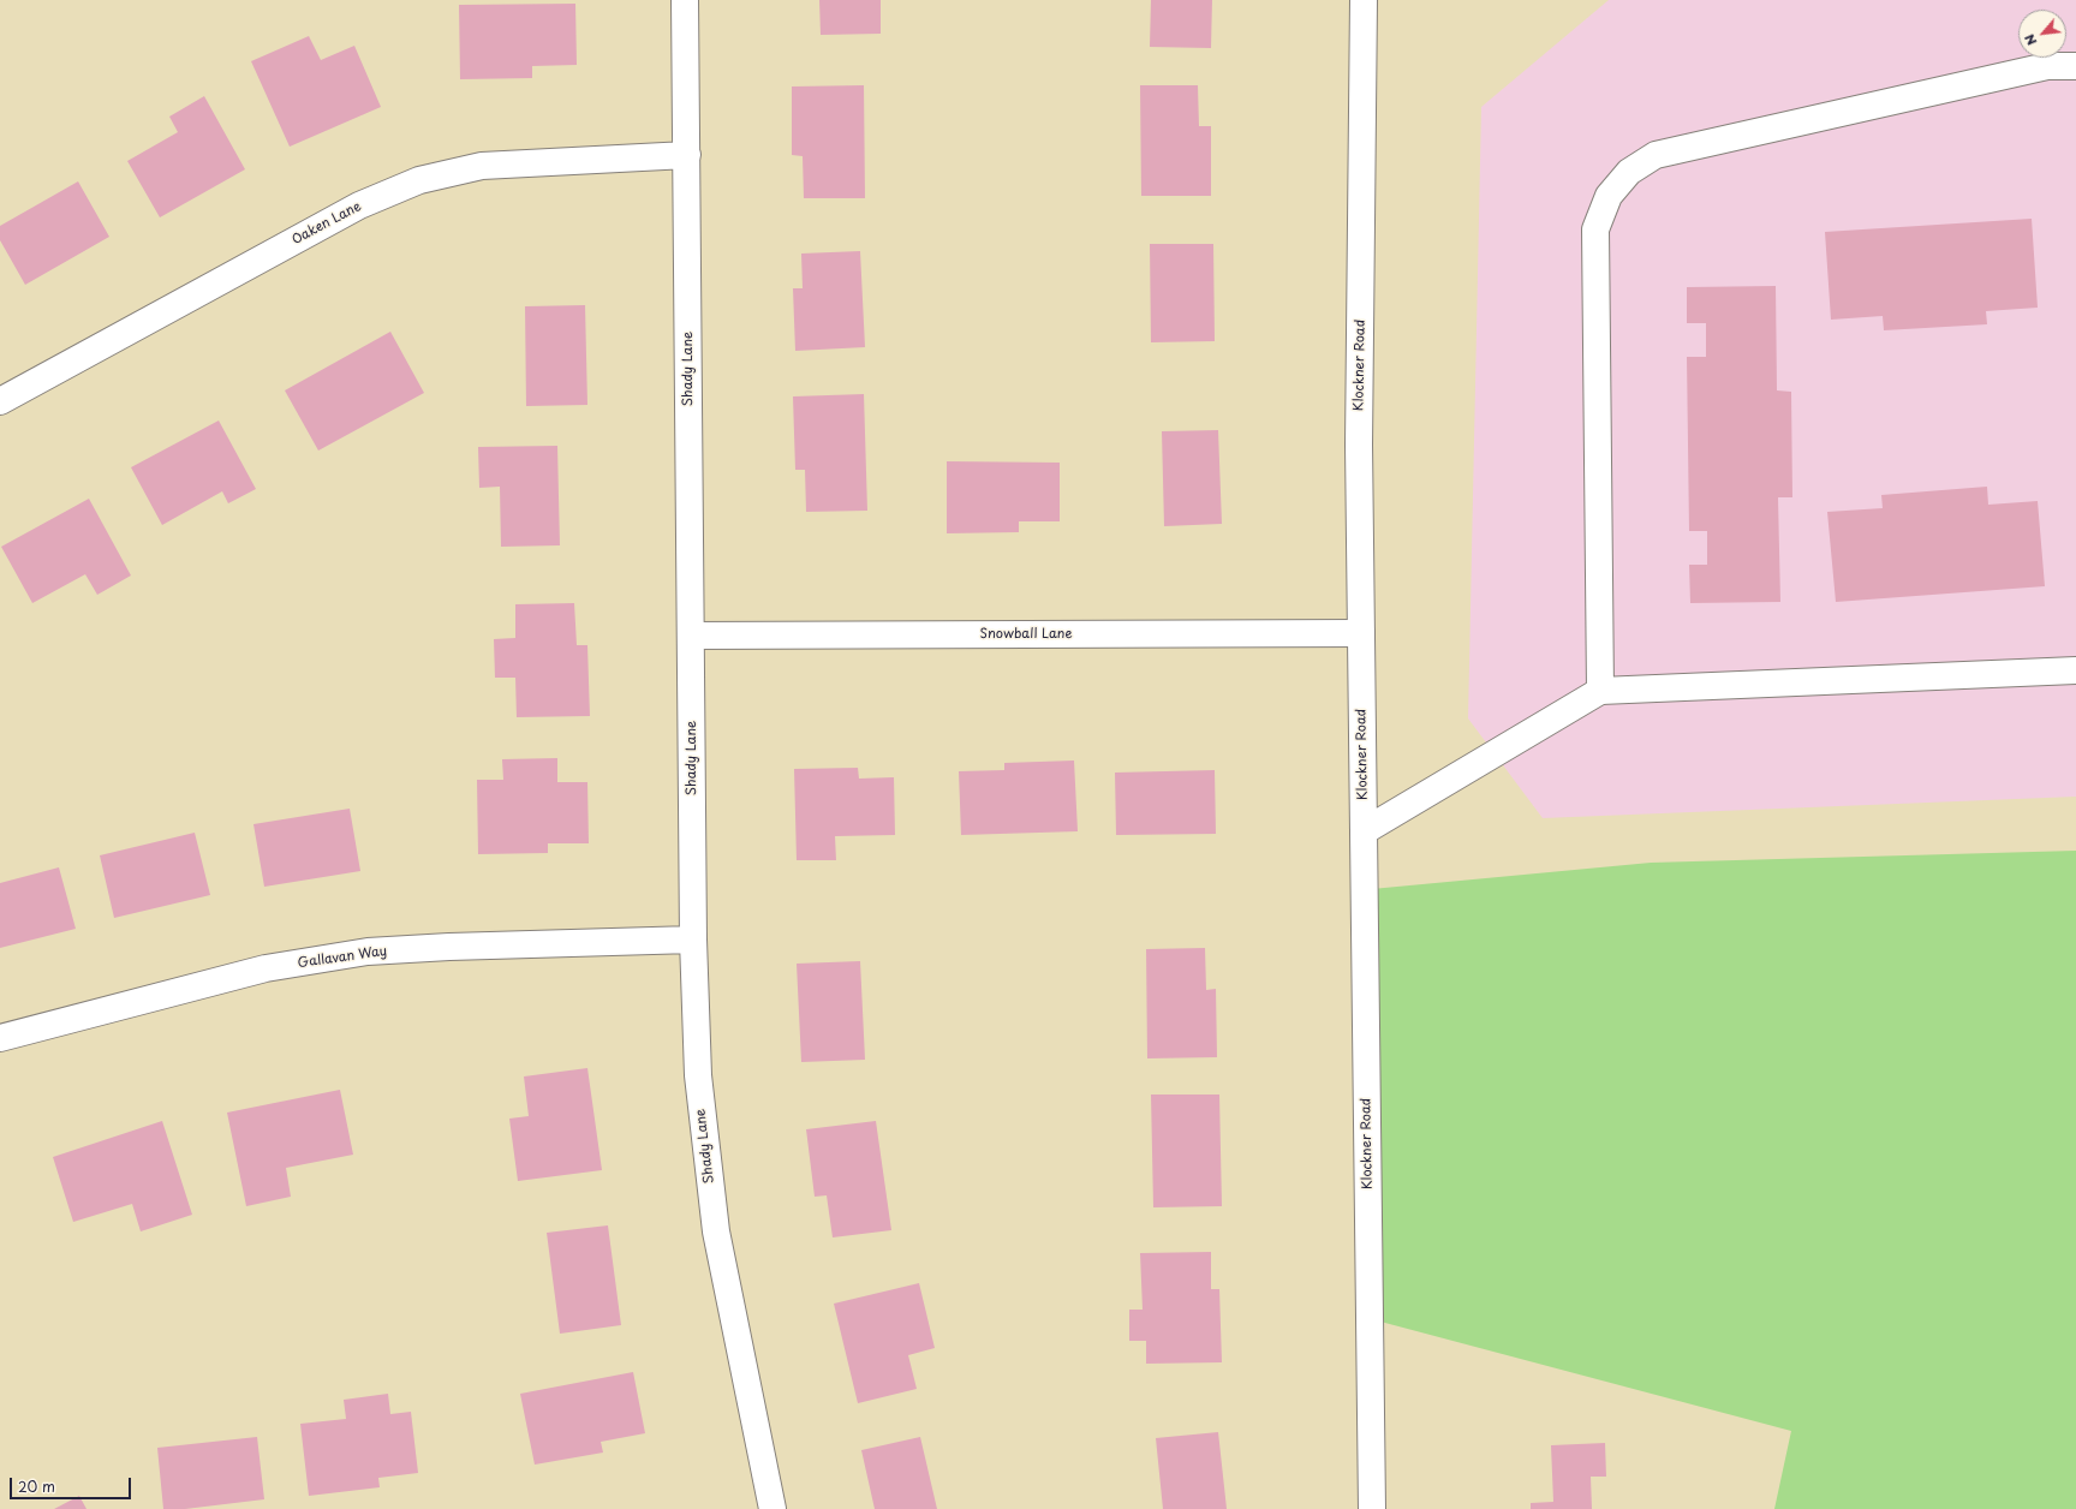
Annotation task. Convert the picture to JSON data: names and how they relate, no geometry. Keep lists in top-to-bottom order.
{
  "streets": {
    "street": [
      "Oaken Lane",
      "Klockner Road",
      "Shady Lane",
      "Snowball Lane",
      "Gallavan Way"
    ]
  },
  "crossings": [
    ["Oaken Lane", "Shady Lane"],
    ["Klockner Road", "Snowball Lane"],
    ["Shady Lane", "Snowball Lane"],
    ["Shady Lane", "Gallavan Way"]
  ],
  "scale_bar": "20 m",
  "north": "bottom left"
}
